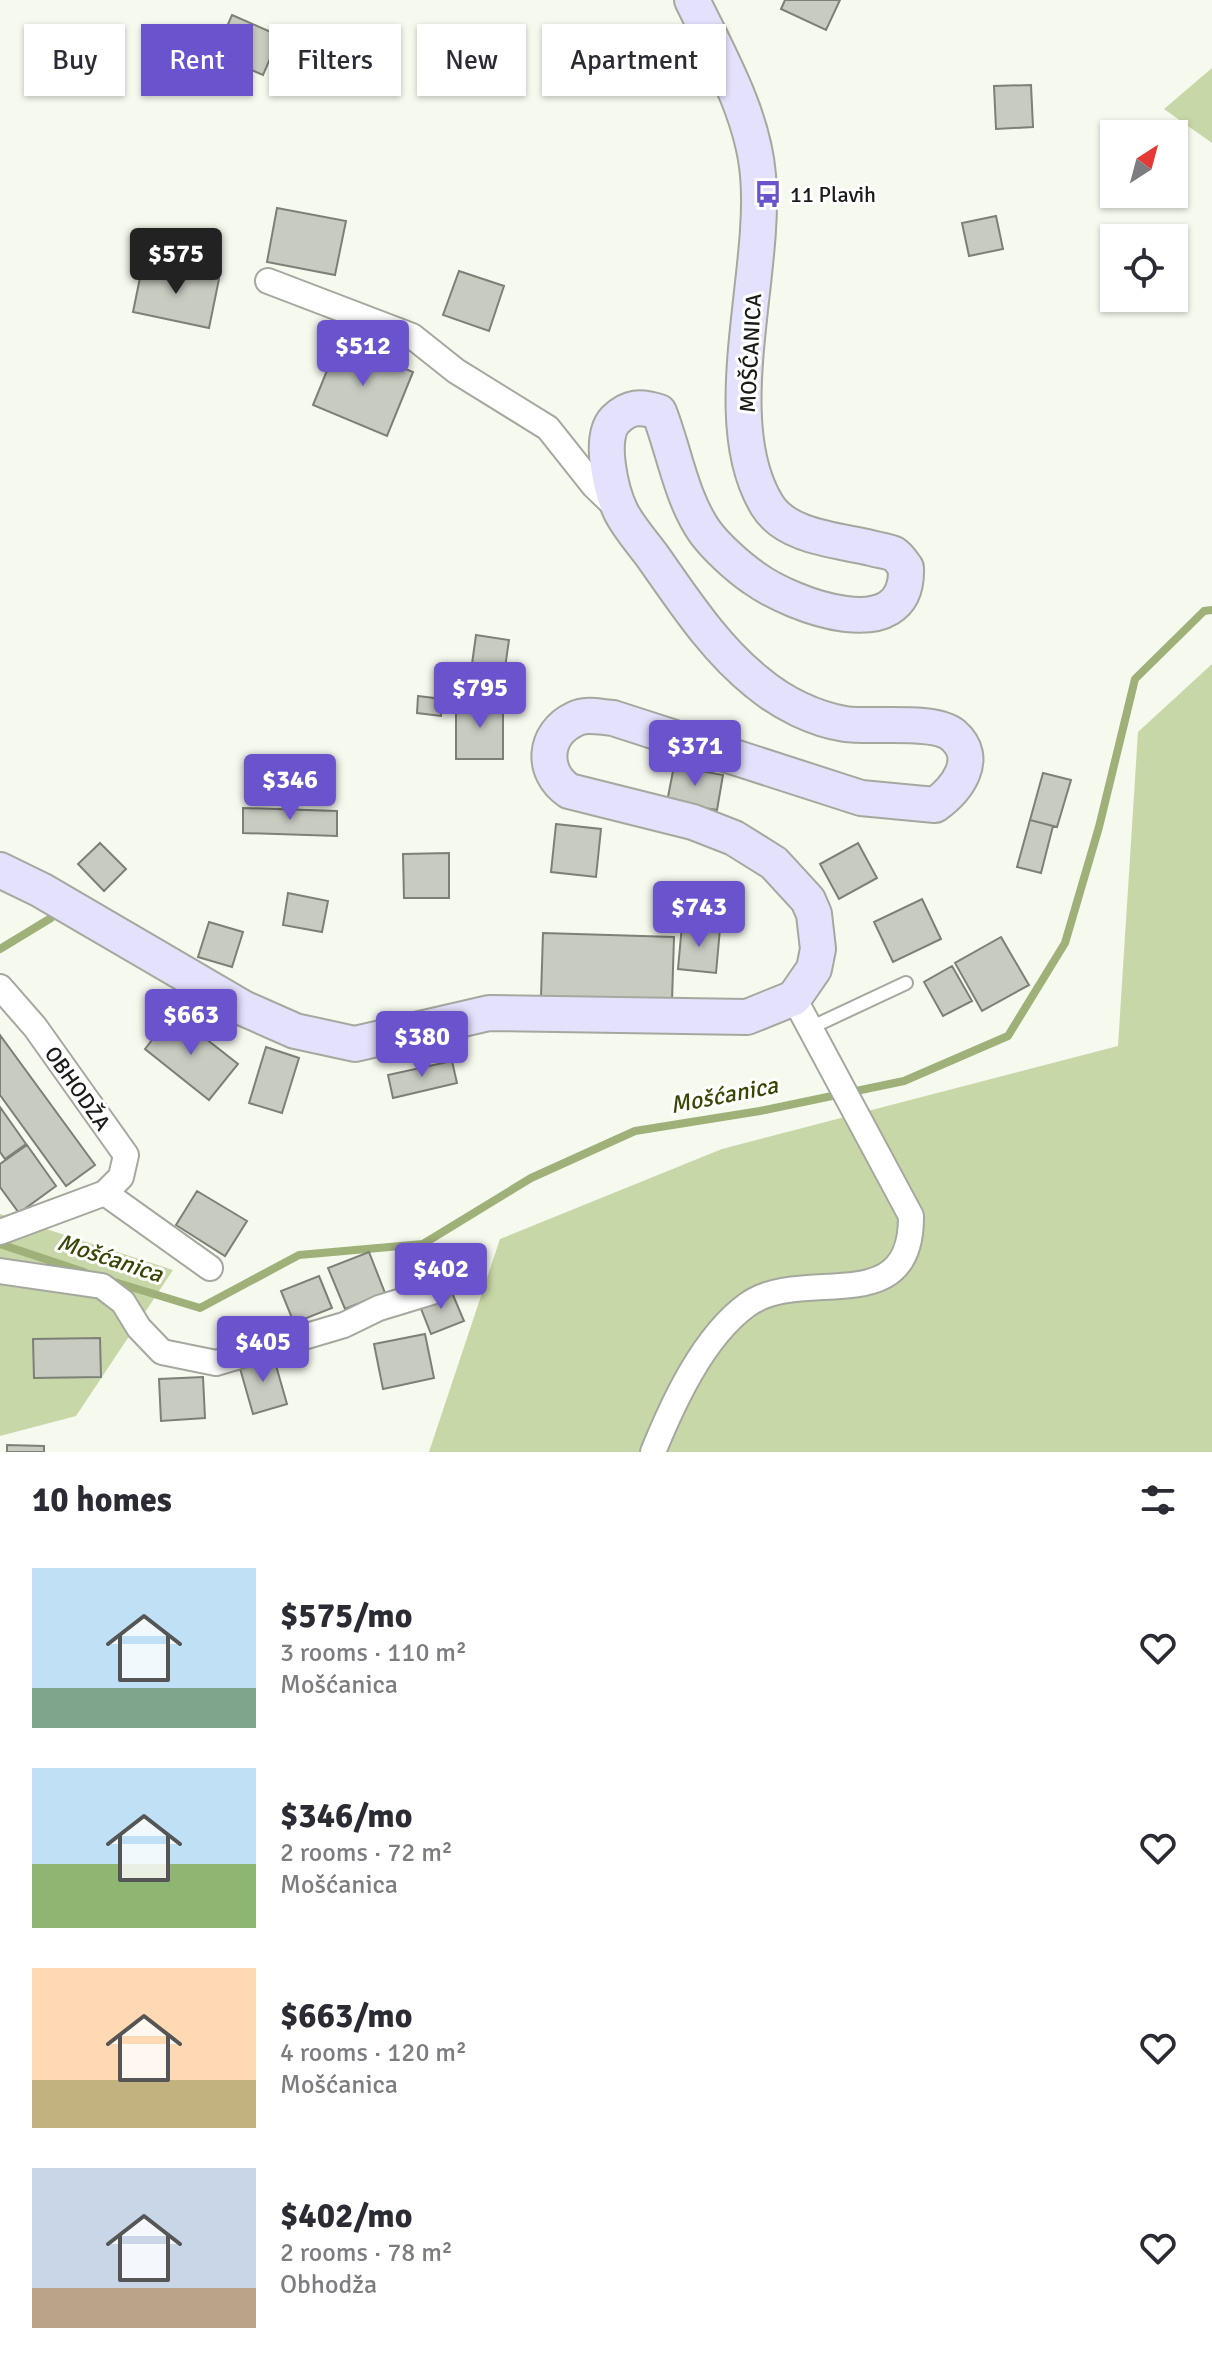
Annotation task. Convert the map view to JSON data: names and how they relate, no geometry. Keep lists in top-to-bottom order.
{
  "streets": {
    "main road": ["MOŠĆANICA"],
    "street": ["OBHODŽA"]
  },
  "water": ["Mošćanica"],
  "places": {
    "bus stop": ["11 Plavih"]
  },
  "north": "top right",
  "page": {
    "chip": [
      "Buy",
      "Rent",
      "Filters",
      "New",
      "Apartment"
    ],
    "price": [
      "$575",
      "$512",
      "$795",
      "$371",
      "$346",
      "$743",
      "$663",
      "$380",
      "$402",
      "$405"
    ],
    "heading": "10 homes",
    "list": [
      {
        "name": "$575/mo",
        "note": "3 rooms · 110 m² · Mošćanica"
      },
      {
        "name": "$346/mo",
        "note": "2 rooms · 72 m² · Mošćanica"
      },
      {
        "name": "$663/mo",
        "note": "4 rooms · 120 m² · Mošćanica"
      },
      {
        "name": "$402/mo",
        "note": "2 rooms · 78 m² · Obhodža"
      }
    ]
  }
}
